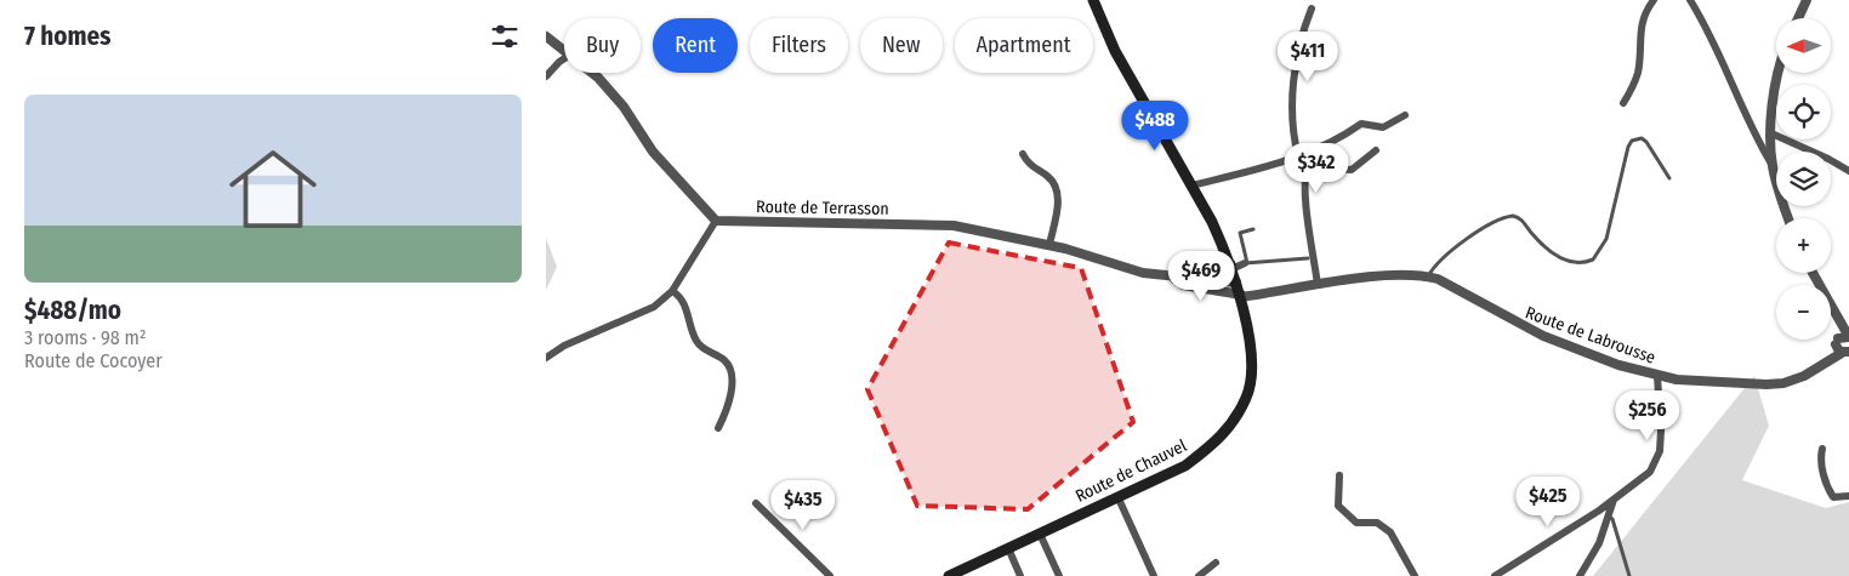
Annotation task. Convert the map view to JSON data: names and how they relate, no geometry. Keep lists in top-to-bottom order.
{
  "streets": {
    "main road": ["Route de Chauvel"],
    "street": ["Route de Terrasson", "Route de Labrousse"]
  },
  "crossings": [
    ["Route de Terrasson", "Route de Labrousse"],
    ["Route de Terrasson", "Route de Chauvel"],
    ["Route de Labrousse", "Route de Chauvel"]
  ],
  "north": "left",
  "page": {
    "heading": "7 homes",
    "map_buttons": ["+", "−"],
    "chip": [
      "Buy",
      "Rent",
      "Filters",
      "New",
      "Apartment"
    ],
    "price": [
      "$411",
      "$488",
      "$342",
      "$469",
      "$256",
      "$425",
      "$435"
    ],
    "list": [
      {
        "name": "$488/mo",
        "note": "3 rooms · 98 m² · Route de Cocoyer"
      }
    ]
  }
}
